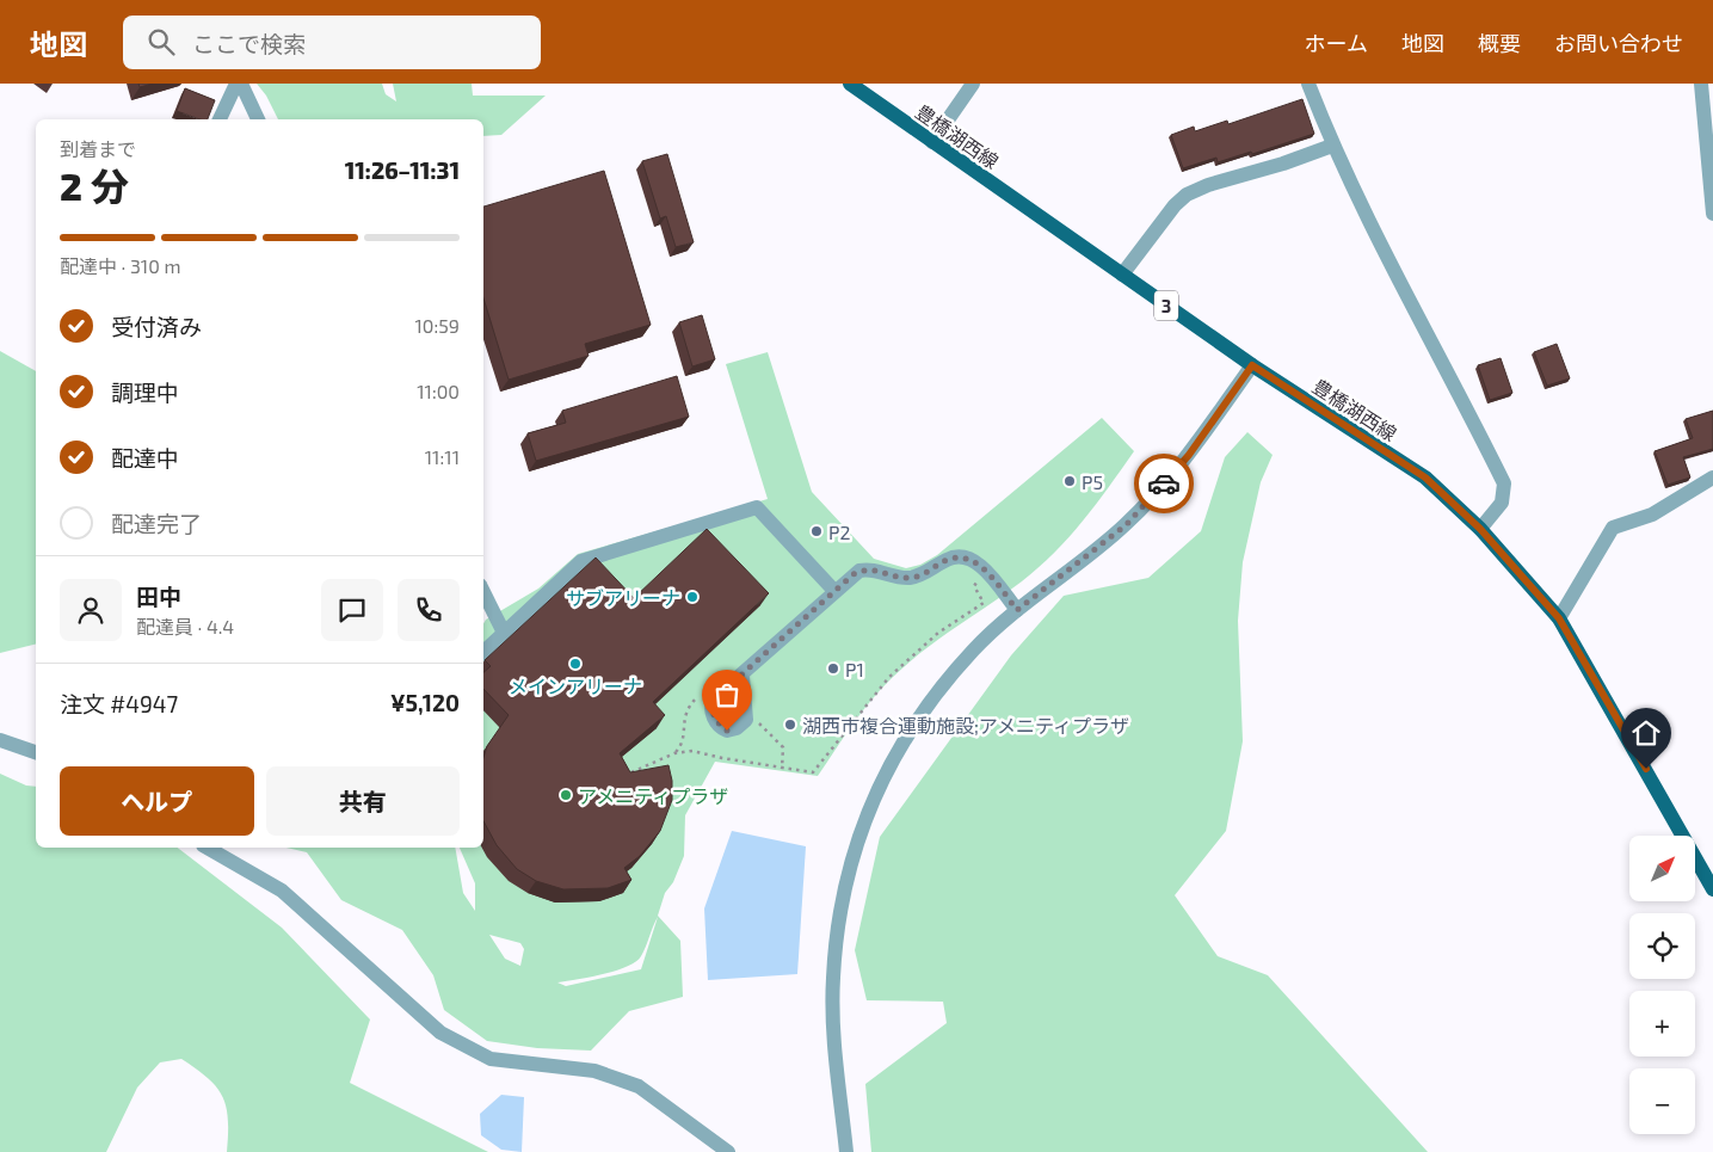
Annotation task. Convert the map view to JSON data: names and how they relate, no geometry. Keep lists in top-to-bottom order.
{
  "streets": {
    "main road": ["豊橋湖西線", "3"]
  },
  "places": [
    "P5",
    "P2",
    "サブアリーナ",
    "メインアリーナ",
    "P1",
    "湖西市複合運動施設;アメニティプラザ",
    "アメニティプラザ"
  ],
  "north": "top right",
  "page": {
    "header": "地図",
    "search": "ここで検索",
    "nav": [
      "ホーム",
      "地図",
      "概要",
      "お問い合わせ"
    ],
    "heading": ["2 分", "到着まで", "11:26–11:31"],
    "panel": [
      "田中",
      "配達員 · 4.4",
      "注文 #4947",
      "¥5,120"
    ],
    "bar": "配達中 · 310 m",
    "list": [
      ["受付済み", "10:59"],
      ["調理中", "11:00"],
      ["配達中", "11:11"],
      "配達完了"
    ],
    "buttons": ["ヘルプ", "共有"],
    "map_buttons": ["+", "−"]
  }
}
